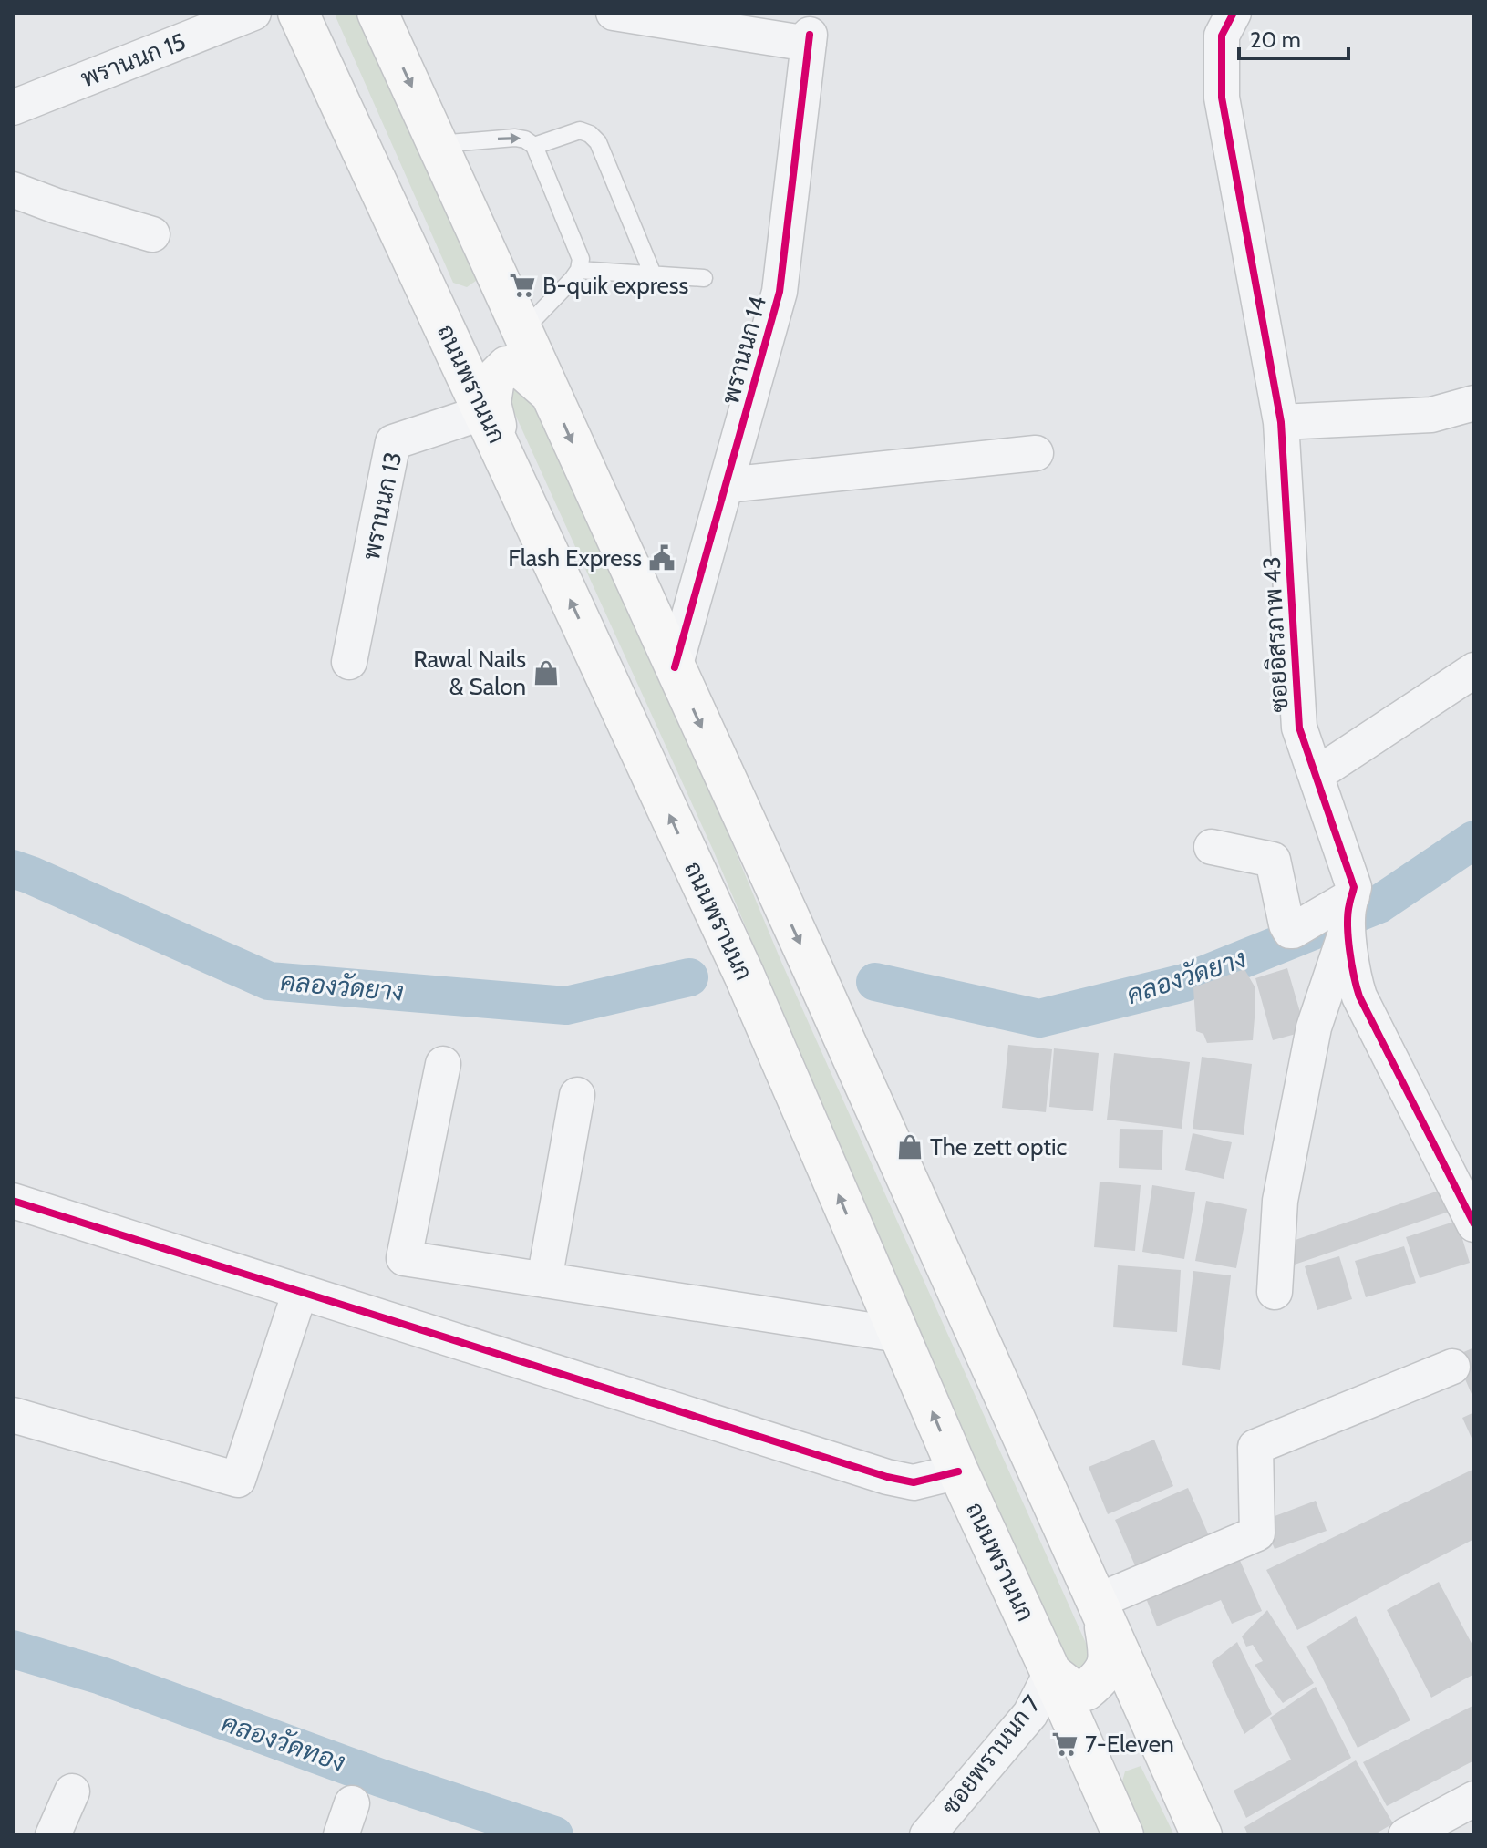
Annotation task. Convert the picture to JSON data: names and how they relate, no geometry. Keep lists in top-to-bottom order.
{
  "streets": {
    "main road": ["ถนนพรานนก"],
    "street": [
      "พรานนก 15",
      "พรานนก 14",
      "พรานนก 13",
      "ซอยอิสรภาพ 43",
      "ซอยพรานนก 7"
    ]
  },
  "crossings": [
    ["ถนนพรานนก", "พรานนก 13"],
    ["ถนนพรานนก", "ซอยพรานนก 7"]
  ],
  "water": ["คลองวัดยาง", "คลองวัดทอง"],
  "places": {
    "supermarket": ["B-quik express", "7-Eleven"],
    "public building": ["Flash Express"],
    "shop": ["Rawal Nails & Salon", "The zett optic"]
  },
  "scale_bar": "20 m"
}
